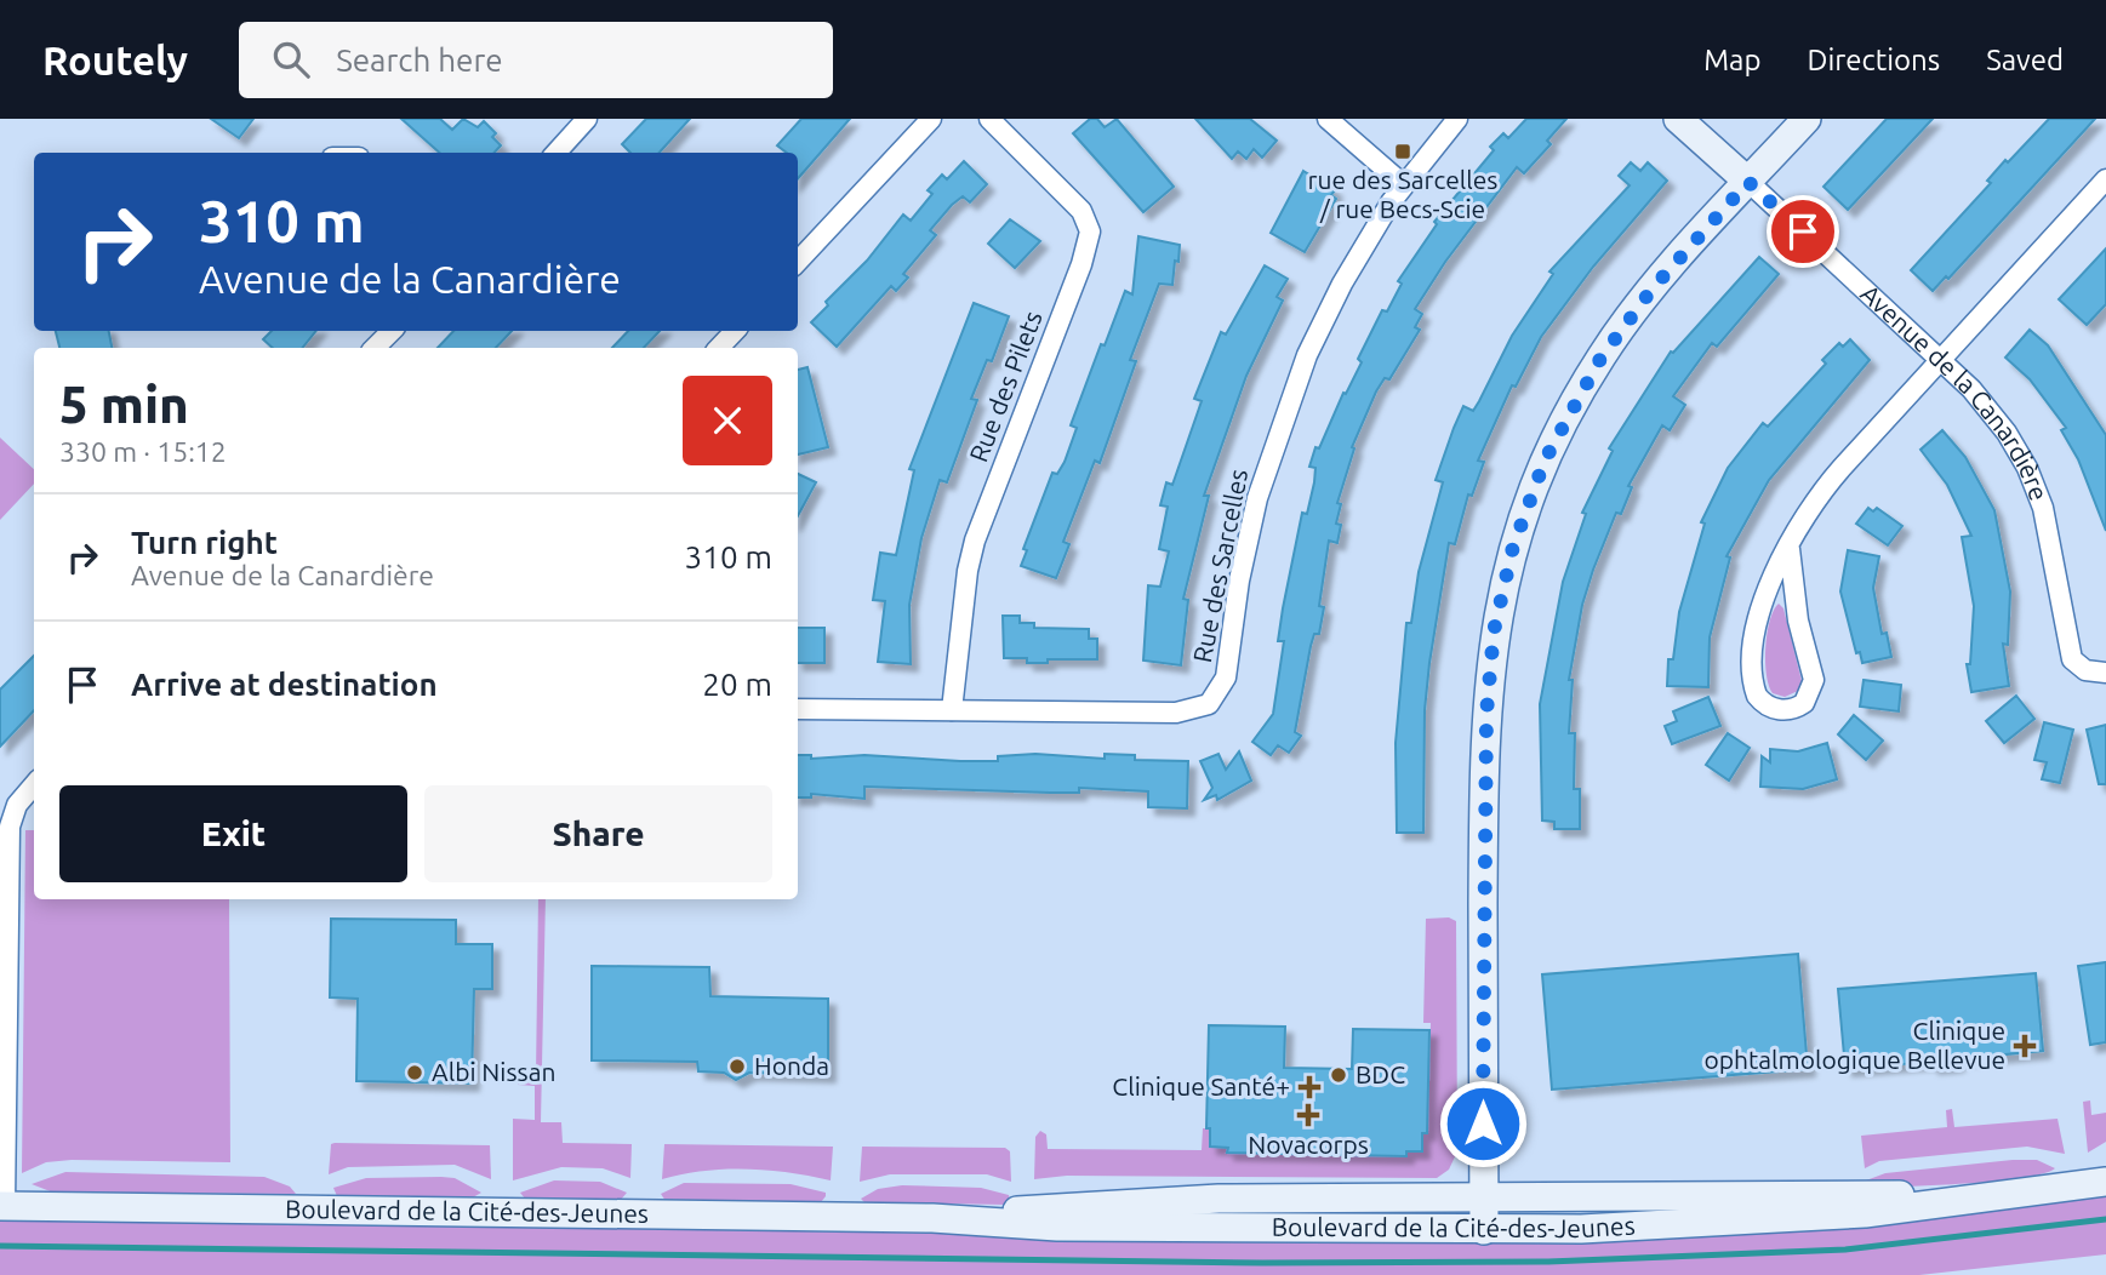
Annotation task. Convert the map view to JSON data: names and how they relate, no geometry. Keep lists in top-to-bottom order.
{
  "streets": {
    "street": [
      "Rue des Pilets",
      "Avenue de la Canardière",
      "Rue des Sarcelles",
      "Boulevard de la Cité-des-Jeunes"
    ]
  },
  "crossings": [
    ["Rue des Pilets", "Rue des Sarcelles"]
  ],
  "places": {
    "transit": ["rue des Sarcelles / rue Becs-Scie"],
    "health": ["Clinique ophtalmologique Bellevue", "Clinique Santé+", "Novacorps"],
    "other": ["Honda", "Albi Nissan", "BDC"]
  },
  "page": {
    "header": "Routely",
    "search": "Search here",
    "nav": ["Map", "Directions", "Saved"],
    "turn": ["310 m", "Avenue de la Canardière"],
    "heading": ["5 min", "330 m · 15:12"],
    "list": [
      {
        "name": "Turn right",
        "note": "Avenue de la Canardière",
        "value": "310 m"
      },
      {
        "name": "Arrive at destination",
        "value": "20 m"
      }
    ],
    "buttons": ["Exit", "Share"]
  }
}
